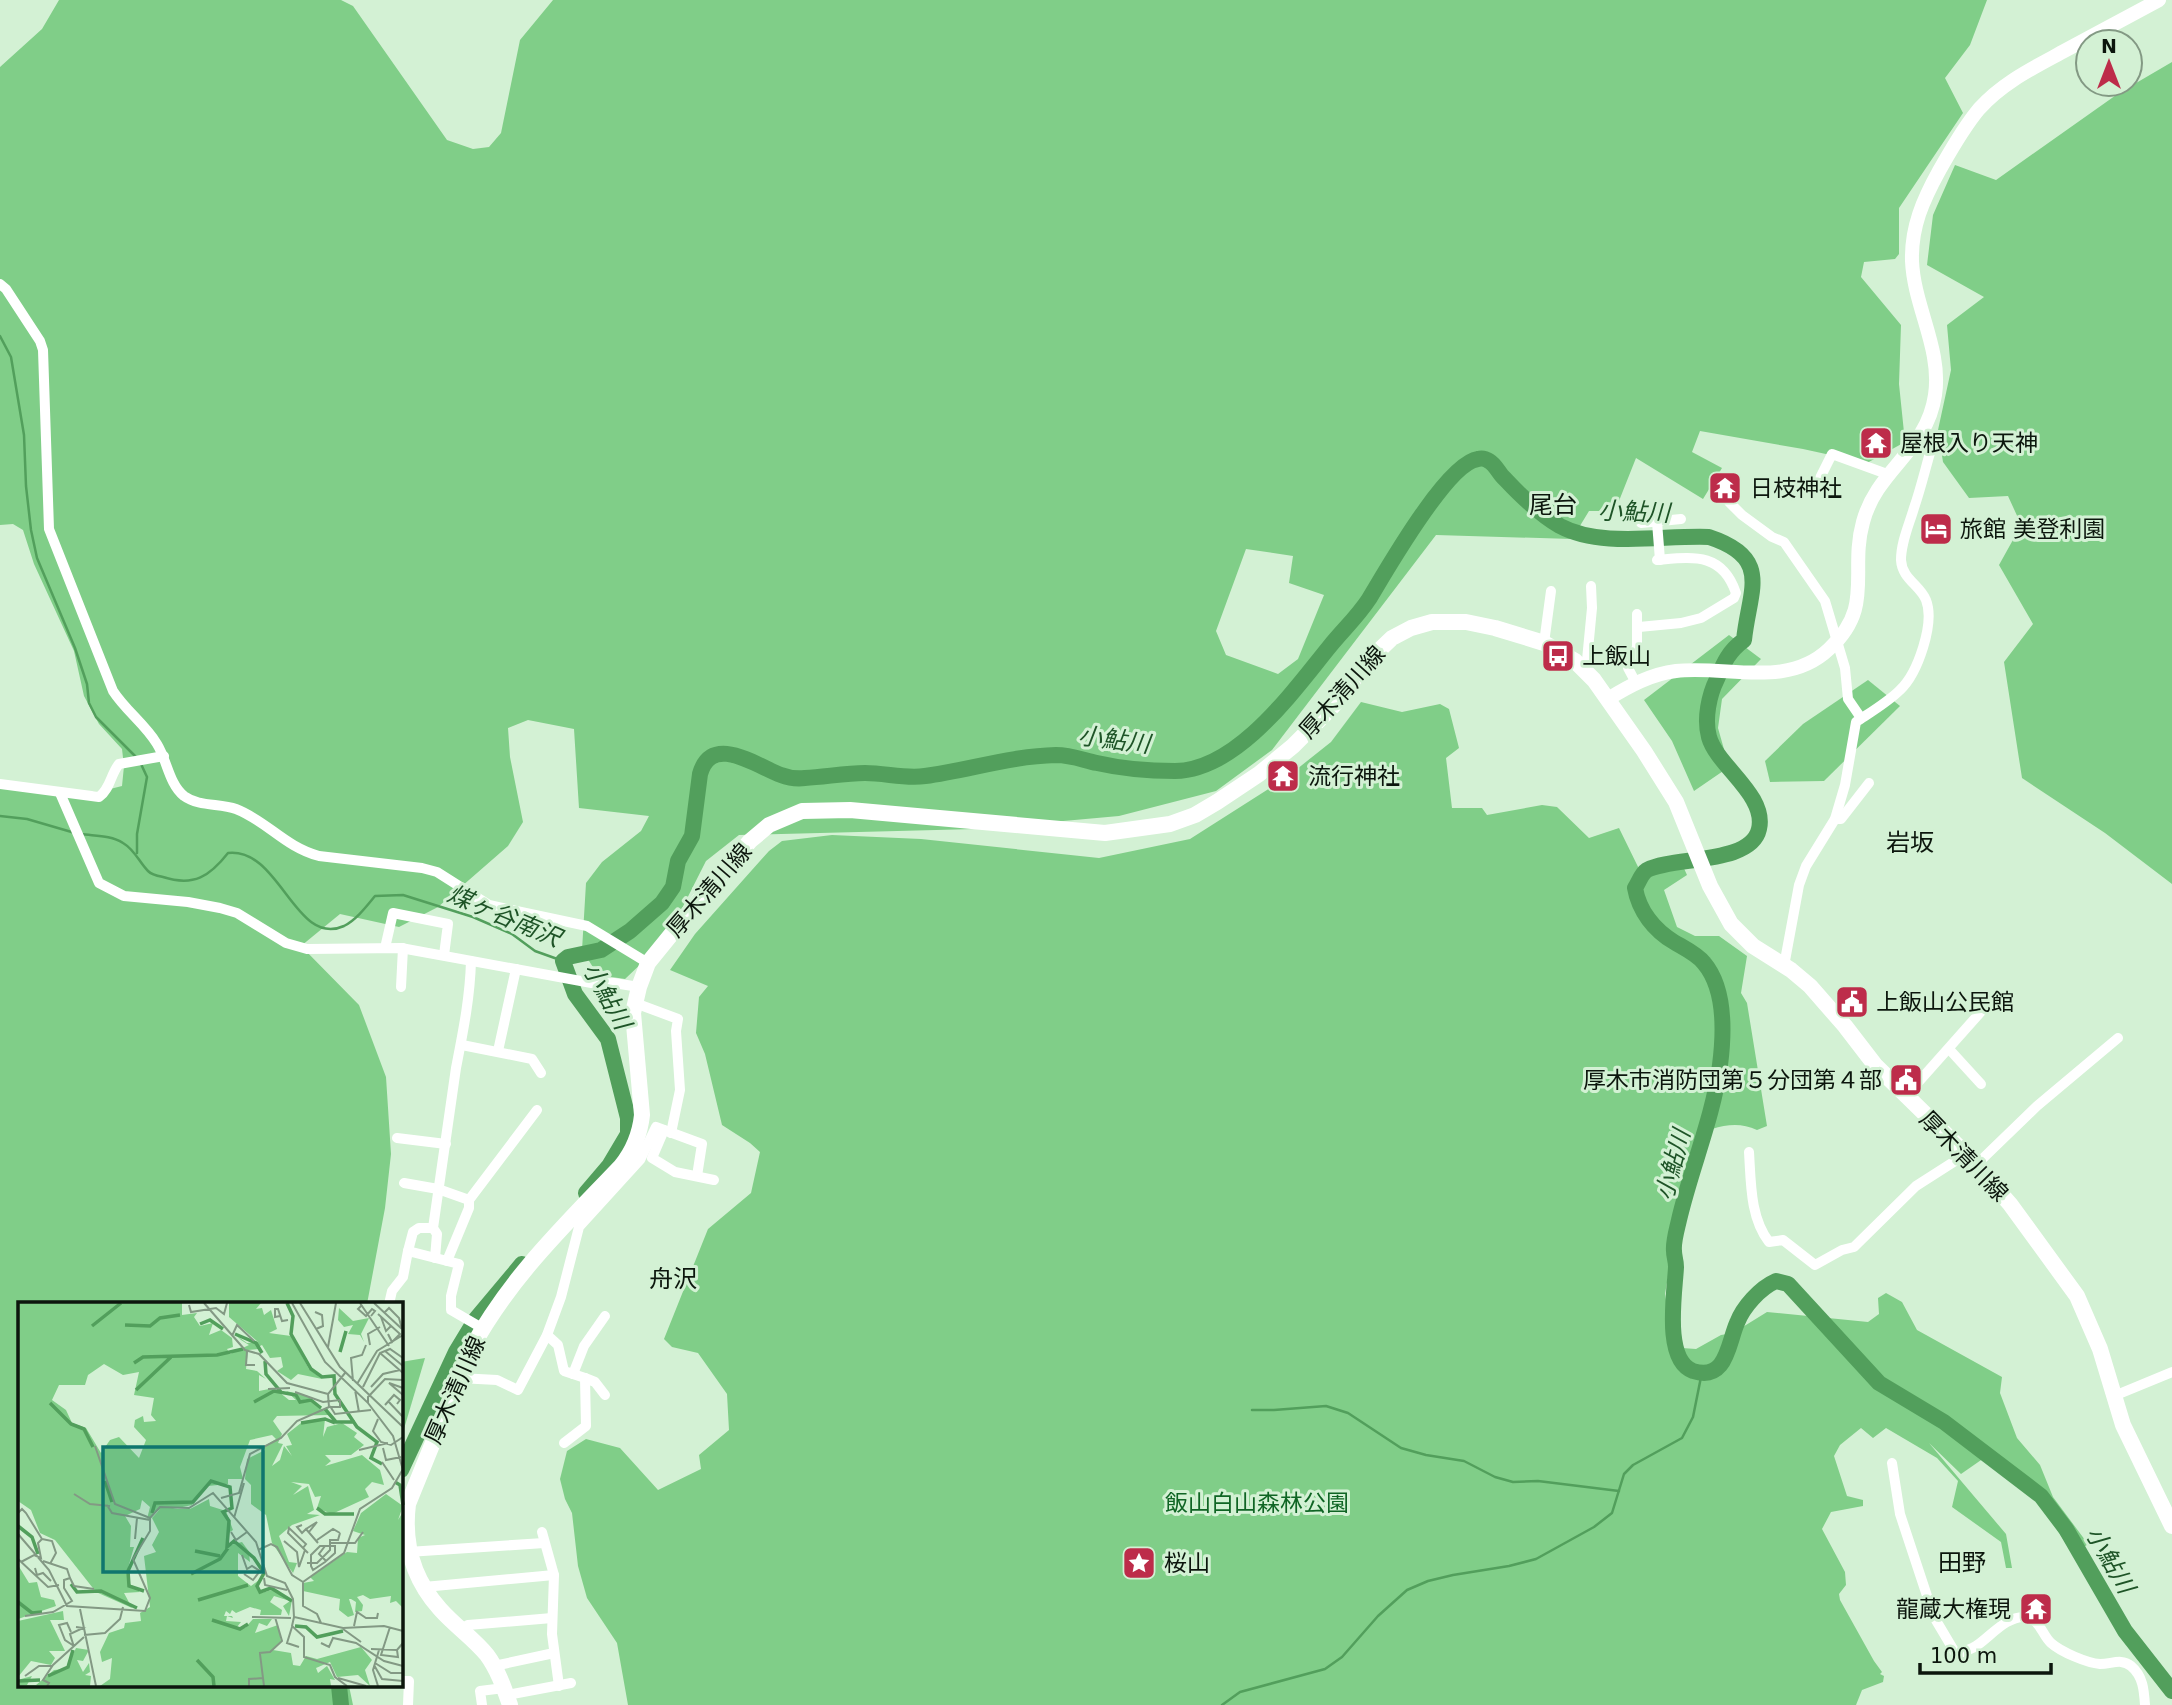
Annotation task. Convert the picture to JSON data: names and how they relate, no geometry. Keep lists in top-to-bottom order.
{
  "streets": {
    "main road": ["厚木清川線"]
  },
  "districts": [
    "尾台",
    "岩坂",
    "舟沢",
    "田野"
  ],
  "water": ["小鮎川", "煤ヶ谷南沢"],
  "parks": ["飯山白山森林公園"],
  "places": {
    "temple": [
      "屋根入り天神",
      "日枝神社",
      "流行神社",
      "龍蔵大権現"
    ],
    "hotel": ["旅館 美登利園"],
    "bus stop": ["上飯山"],
    "public building": ["上飯山公民館", "厚木市消防団第５分団第４部"],
    "place": ["桜山"]
  },
  "scale_bar": "100 m",
  "north": "top"
}
